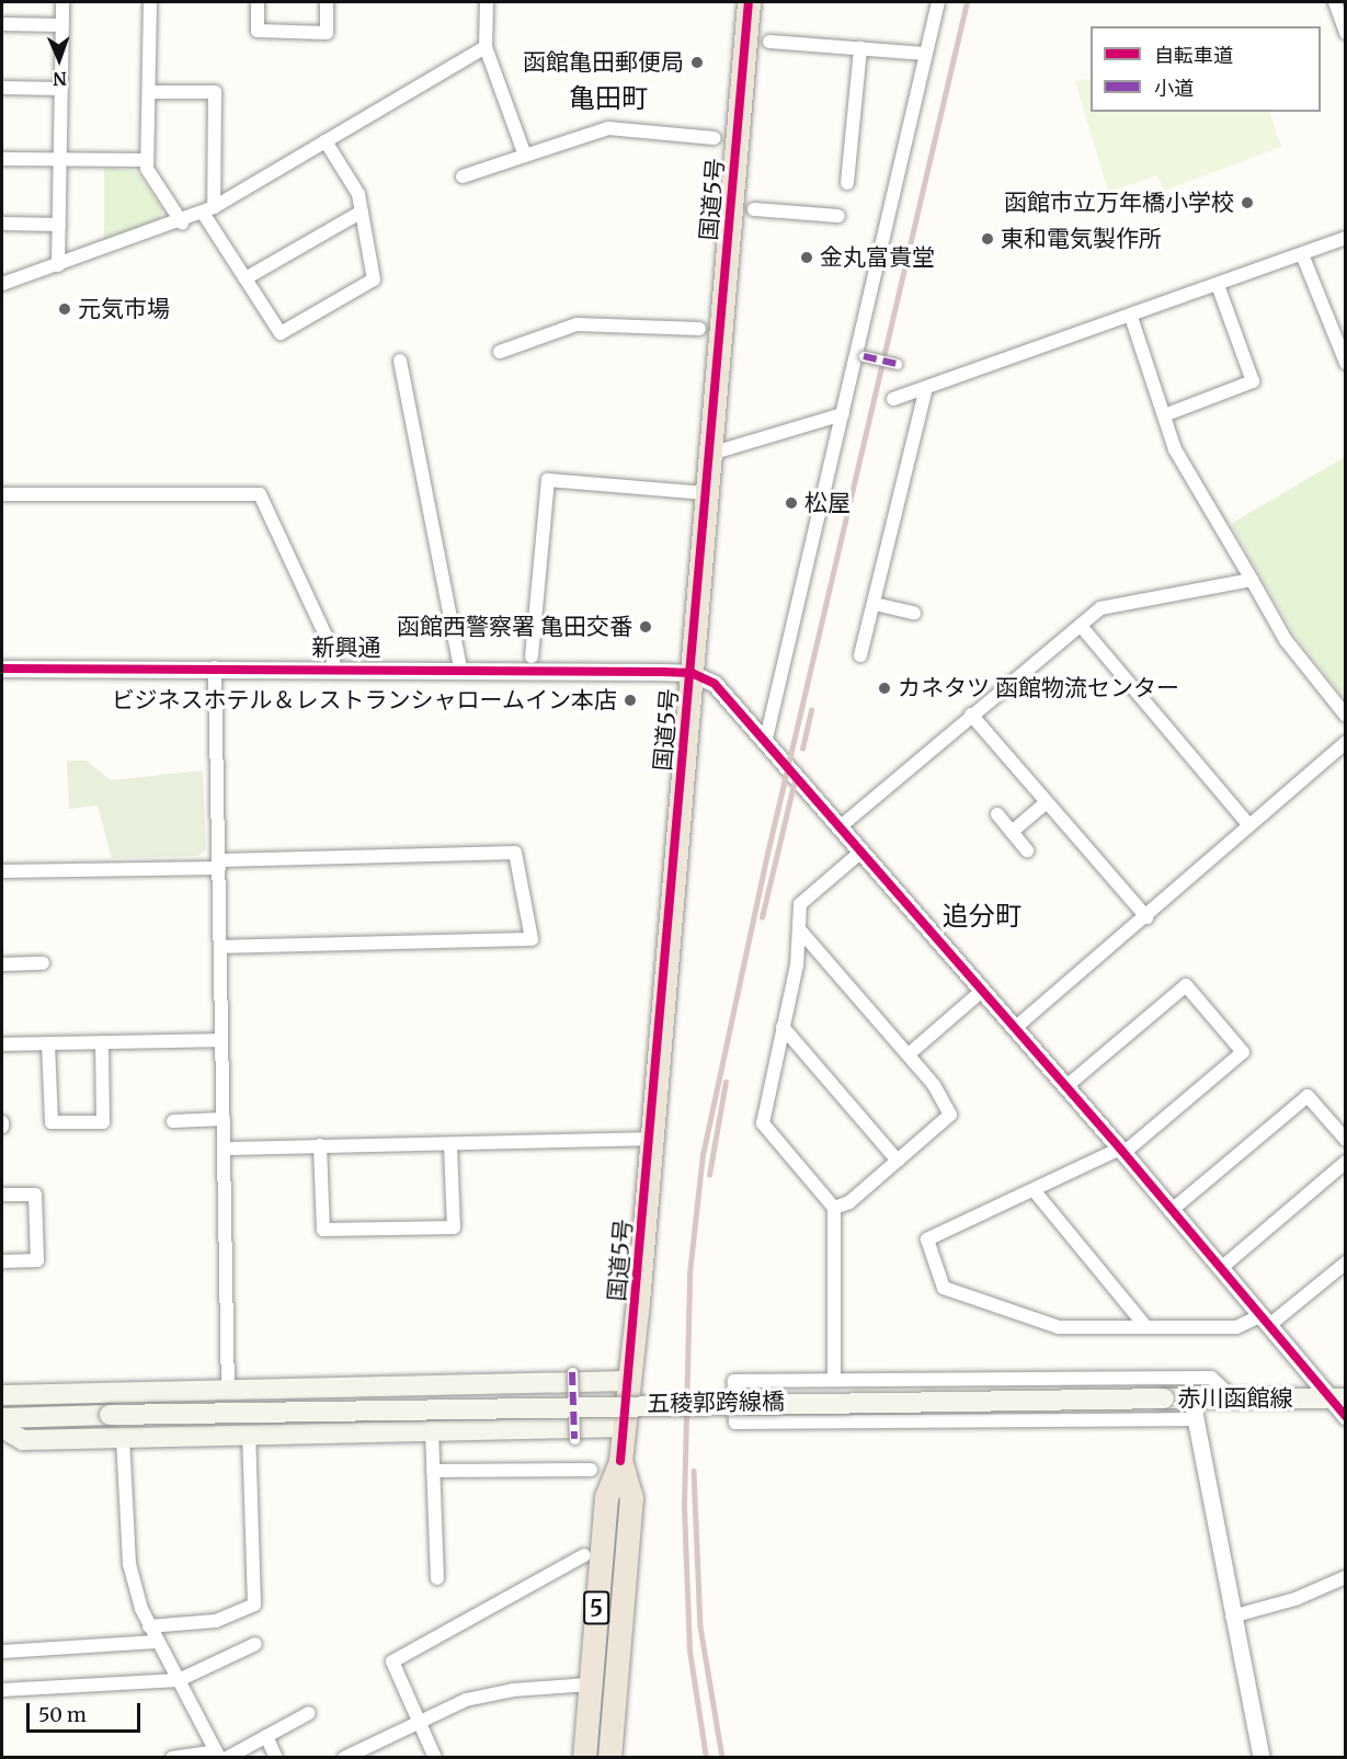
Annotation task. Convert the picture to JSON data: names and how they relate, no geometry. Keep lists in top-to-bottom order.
{
  "streets": {
    "highway": ["国道5号", "5"],
    "main road": ["赤川函館線", "五稜郭跨線橋"],
    "street": ["新興通"]
  },
  "crossings": [
    ["国道5号", "新興通"],
    ["赤川函館線", "五稜郭跨線橋"]
  ],
  "districts": ["亀田町", "追分町"],
  "places": [
    "函館亀田郵便局",
    "函館市立万年橋小学校",
    "東和電気製作所",
    "金丸富貴堂",
    "元気市場",
    "松屋",
    "函館西警察署 亀田交番",
    "カネタツ 函館物流センター",
    "ビジネスホテル＆レストランシャロームイン本店"
  ],
  "legend": ["自転車道", "小道"],
  "scale_bar": "50 m",
  "north": "bottom"
}
